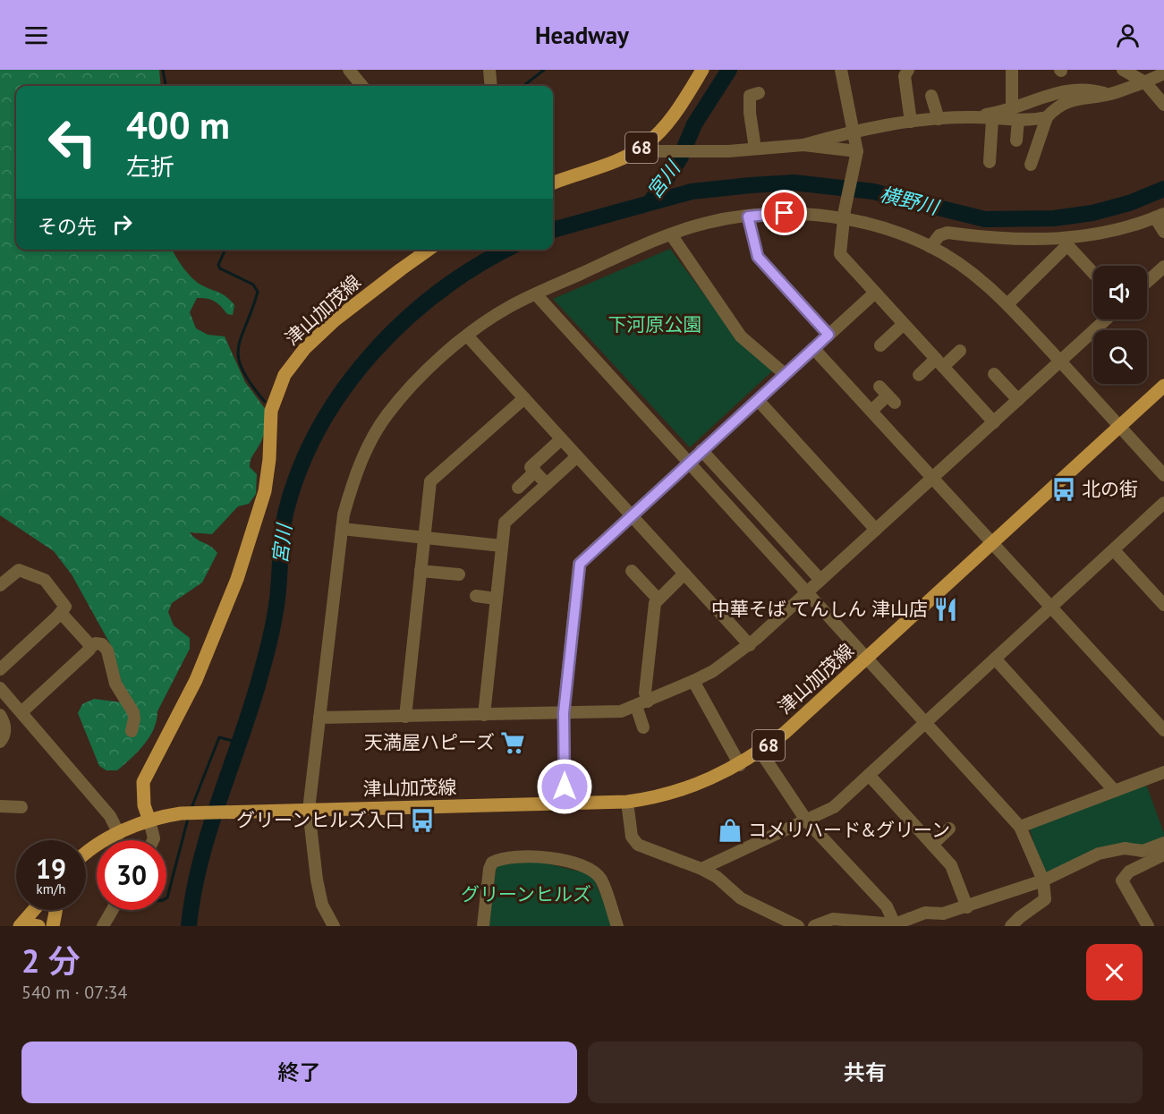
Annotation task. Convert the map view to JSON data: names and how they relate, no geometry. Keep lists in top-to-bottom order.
{
  "streets": {
    "main road": ["68", "津山加茂線"]
  },
  "water": ["宮川", "横野川"],
  "parks": ["下河原公園", "グリーンヒルズ"],
  "places": {
    "bus stop": ["北の街", "グリーンヒルズ入口"],
    "restaurant": ["中華そば てんしん 津山店"],
    "supermarket": ["天満屋ハピーズ"],
    "shop": ["コメリハード&グリーン"]
  },
  "page": {
    "header": "Headway",
    "turn": ["400 m", "左折"],
    "then": "その先",
    "speed": "19 km/h",
    "limit": "30",
    "heading": ["2 分", "540 m · 07:34"],
    "buttons": ["終了", "共有"]
  }
}
